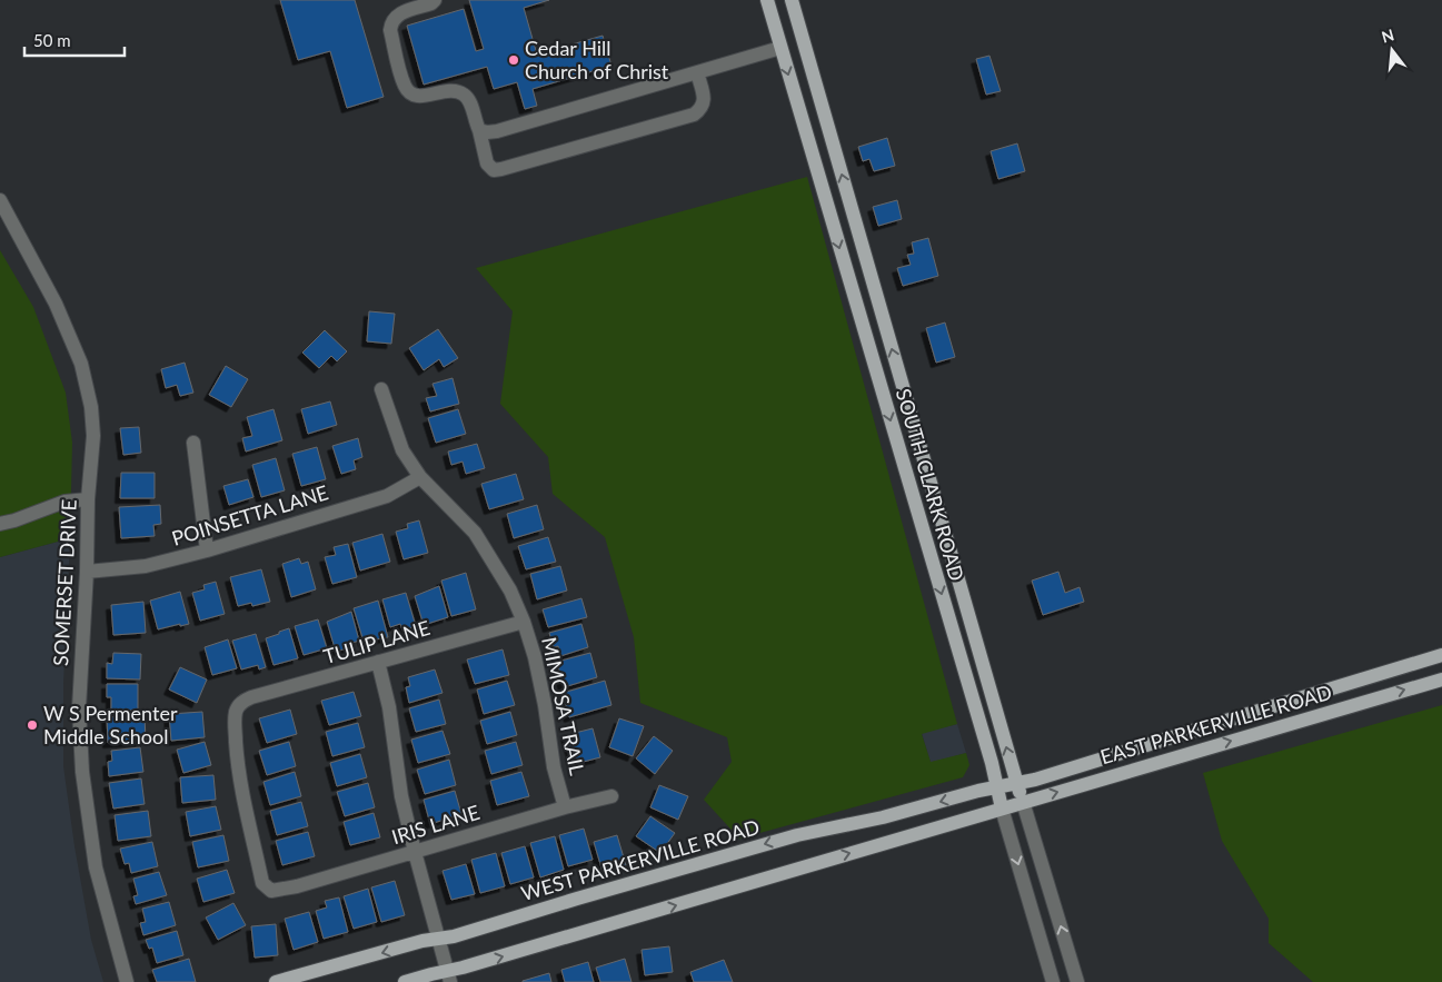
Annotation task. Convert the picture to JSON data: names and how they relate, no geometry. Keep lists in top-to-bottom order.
{
  "streets": {
    "main road": ["SOUTH CLARK ROAD", "EAST PARKERVILLE ROAD", "WEST PARKERVILLE ROAD"],
    "street": [
      "POINSETTA LANE",
      "SOMERSET DRIVE",
      "TULIP LANE",
      "MIMOSA TRAIL",
      "IRIS LANE"
    ]
  },
  "crossings": [
    ["SOUTH CLARK ROAD", "EAST PARKERVILLE ROAD"],
    ["SOUTH CLARK ROAD", "WEST PARKERVILLE ROAD"],
    ["POINSETTA LANE", "SOMERSET DRIVE"],
    ["POINSETTA LANE", "MIMOSA TRAIL"],
    ["TULIP LANE", "MIMOSA TRAIL"],
    ["TULIP LANE", "IRIS LANE"],
    ["MIMOSA TRAIL", "IRIS LANE"],
    ["EAST PARKERVILLE ROAD", "WEST PARKERVILLE ROAD"]
  ],
  "places": ["Cedar Hill Church of Christ", "W S Permenter Middle School"],
  "scale_bar": "50 m",
  "north": "top"
}
